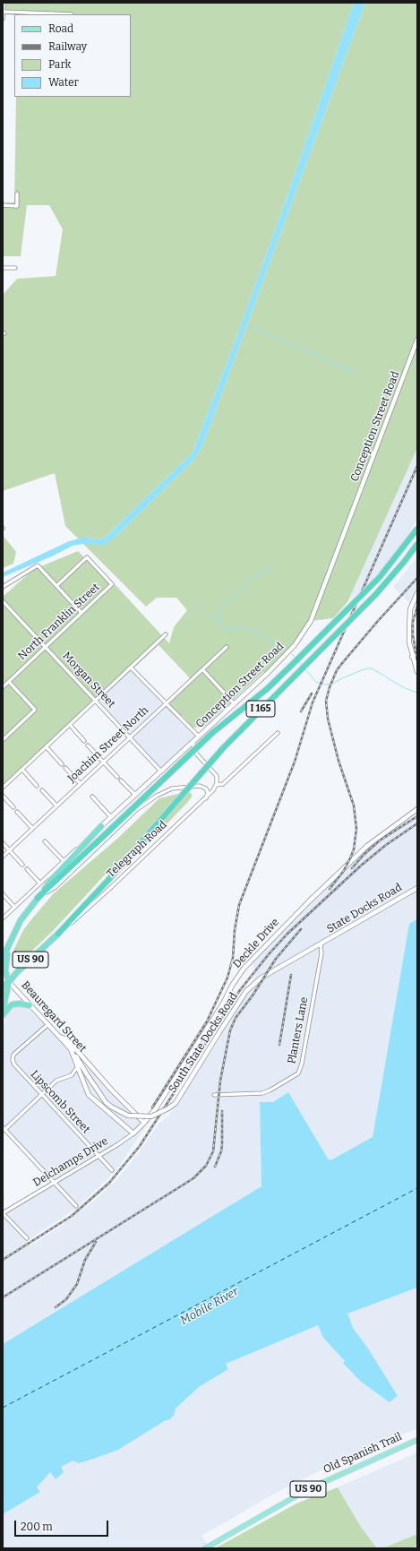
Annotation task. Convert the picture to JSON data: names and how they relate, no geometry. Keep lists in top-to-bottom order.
{
  "streets": {
    "highway": ["I 165", "Telegraph Road", "US 90"],
    "main road": ["Beauregard Street", "Old Spanish Trail"],
    "street": [
      "Conception Street Road",
      "North Franklin Street",
      "Morgan Street",
      "Joachim Street North",
      "State Docks Road",
      "Deckle Drive",
      "Planters Lane",
      "South State Docks Road",
      "Lipscomb Street",
      "Delchamps Drive"
    ]
  },
  "crossings": [
    ["Conception Street Road", "Morgan Street"],
    ["North Franklin Street", "Morgan Street"],
    ["Morgan Street", "Joachim Street North"],
    ["I 165", "Telegraph Road"],
    ["I 165", "US 90"],
    ["Telegraph Road", "Beauregard Street"],
    ["State Docks Road", "Planters Lane"],
    ["State Docks Road", "South State Docks Road"],
    ["Deckle Drive", "Delchamps Drive"],
    ["Beauregard Street", "South State Docks Road"],
    ["Beauregard Street", "Lipscomb Street"],
    ["Planters Lane", "South State Docks Road"],
    ["Lipscomb Street", "Delchamps Drive"]
  ],
  "water": ["Mobile River"],
  "legend": [
    "Road",
    "Railway",
    "Park",
    "Water"
  ],
  "scale_bar": "200 m"
}
